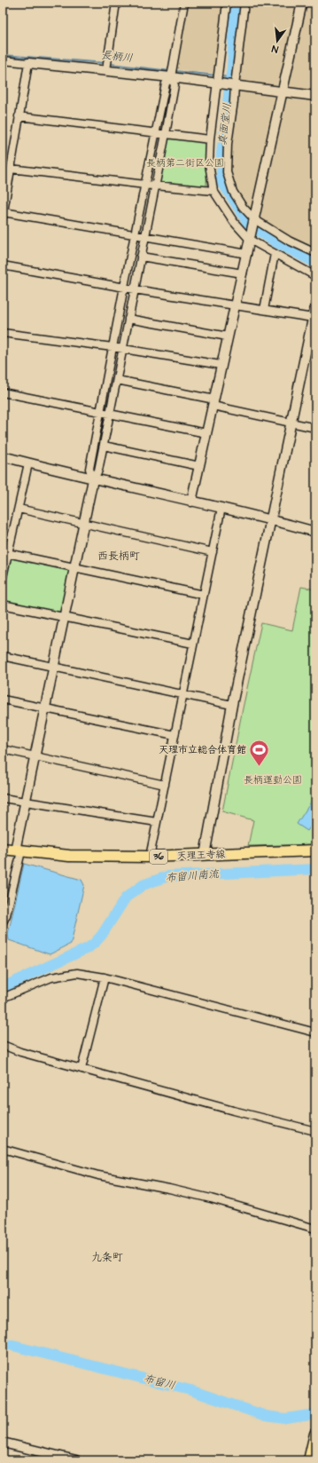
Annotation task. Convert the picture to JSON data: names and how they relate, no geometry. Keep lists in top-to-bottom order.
{
  "streets": {
    "main road": ["天理王寺線", "36"]
  },
  "districts": ["西長柄町", "九条町"],
  "water": [
    "長柄川",
    "真面堂川",
    "布留川南流",
    "布留川"
  ],
  "parks": ["長柄第二街区公園", "長柄運動公園"],
  "places": {
    "sports": ["天理市立総合体育館"]
  },
  "north": "bottom"
}
